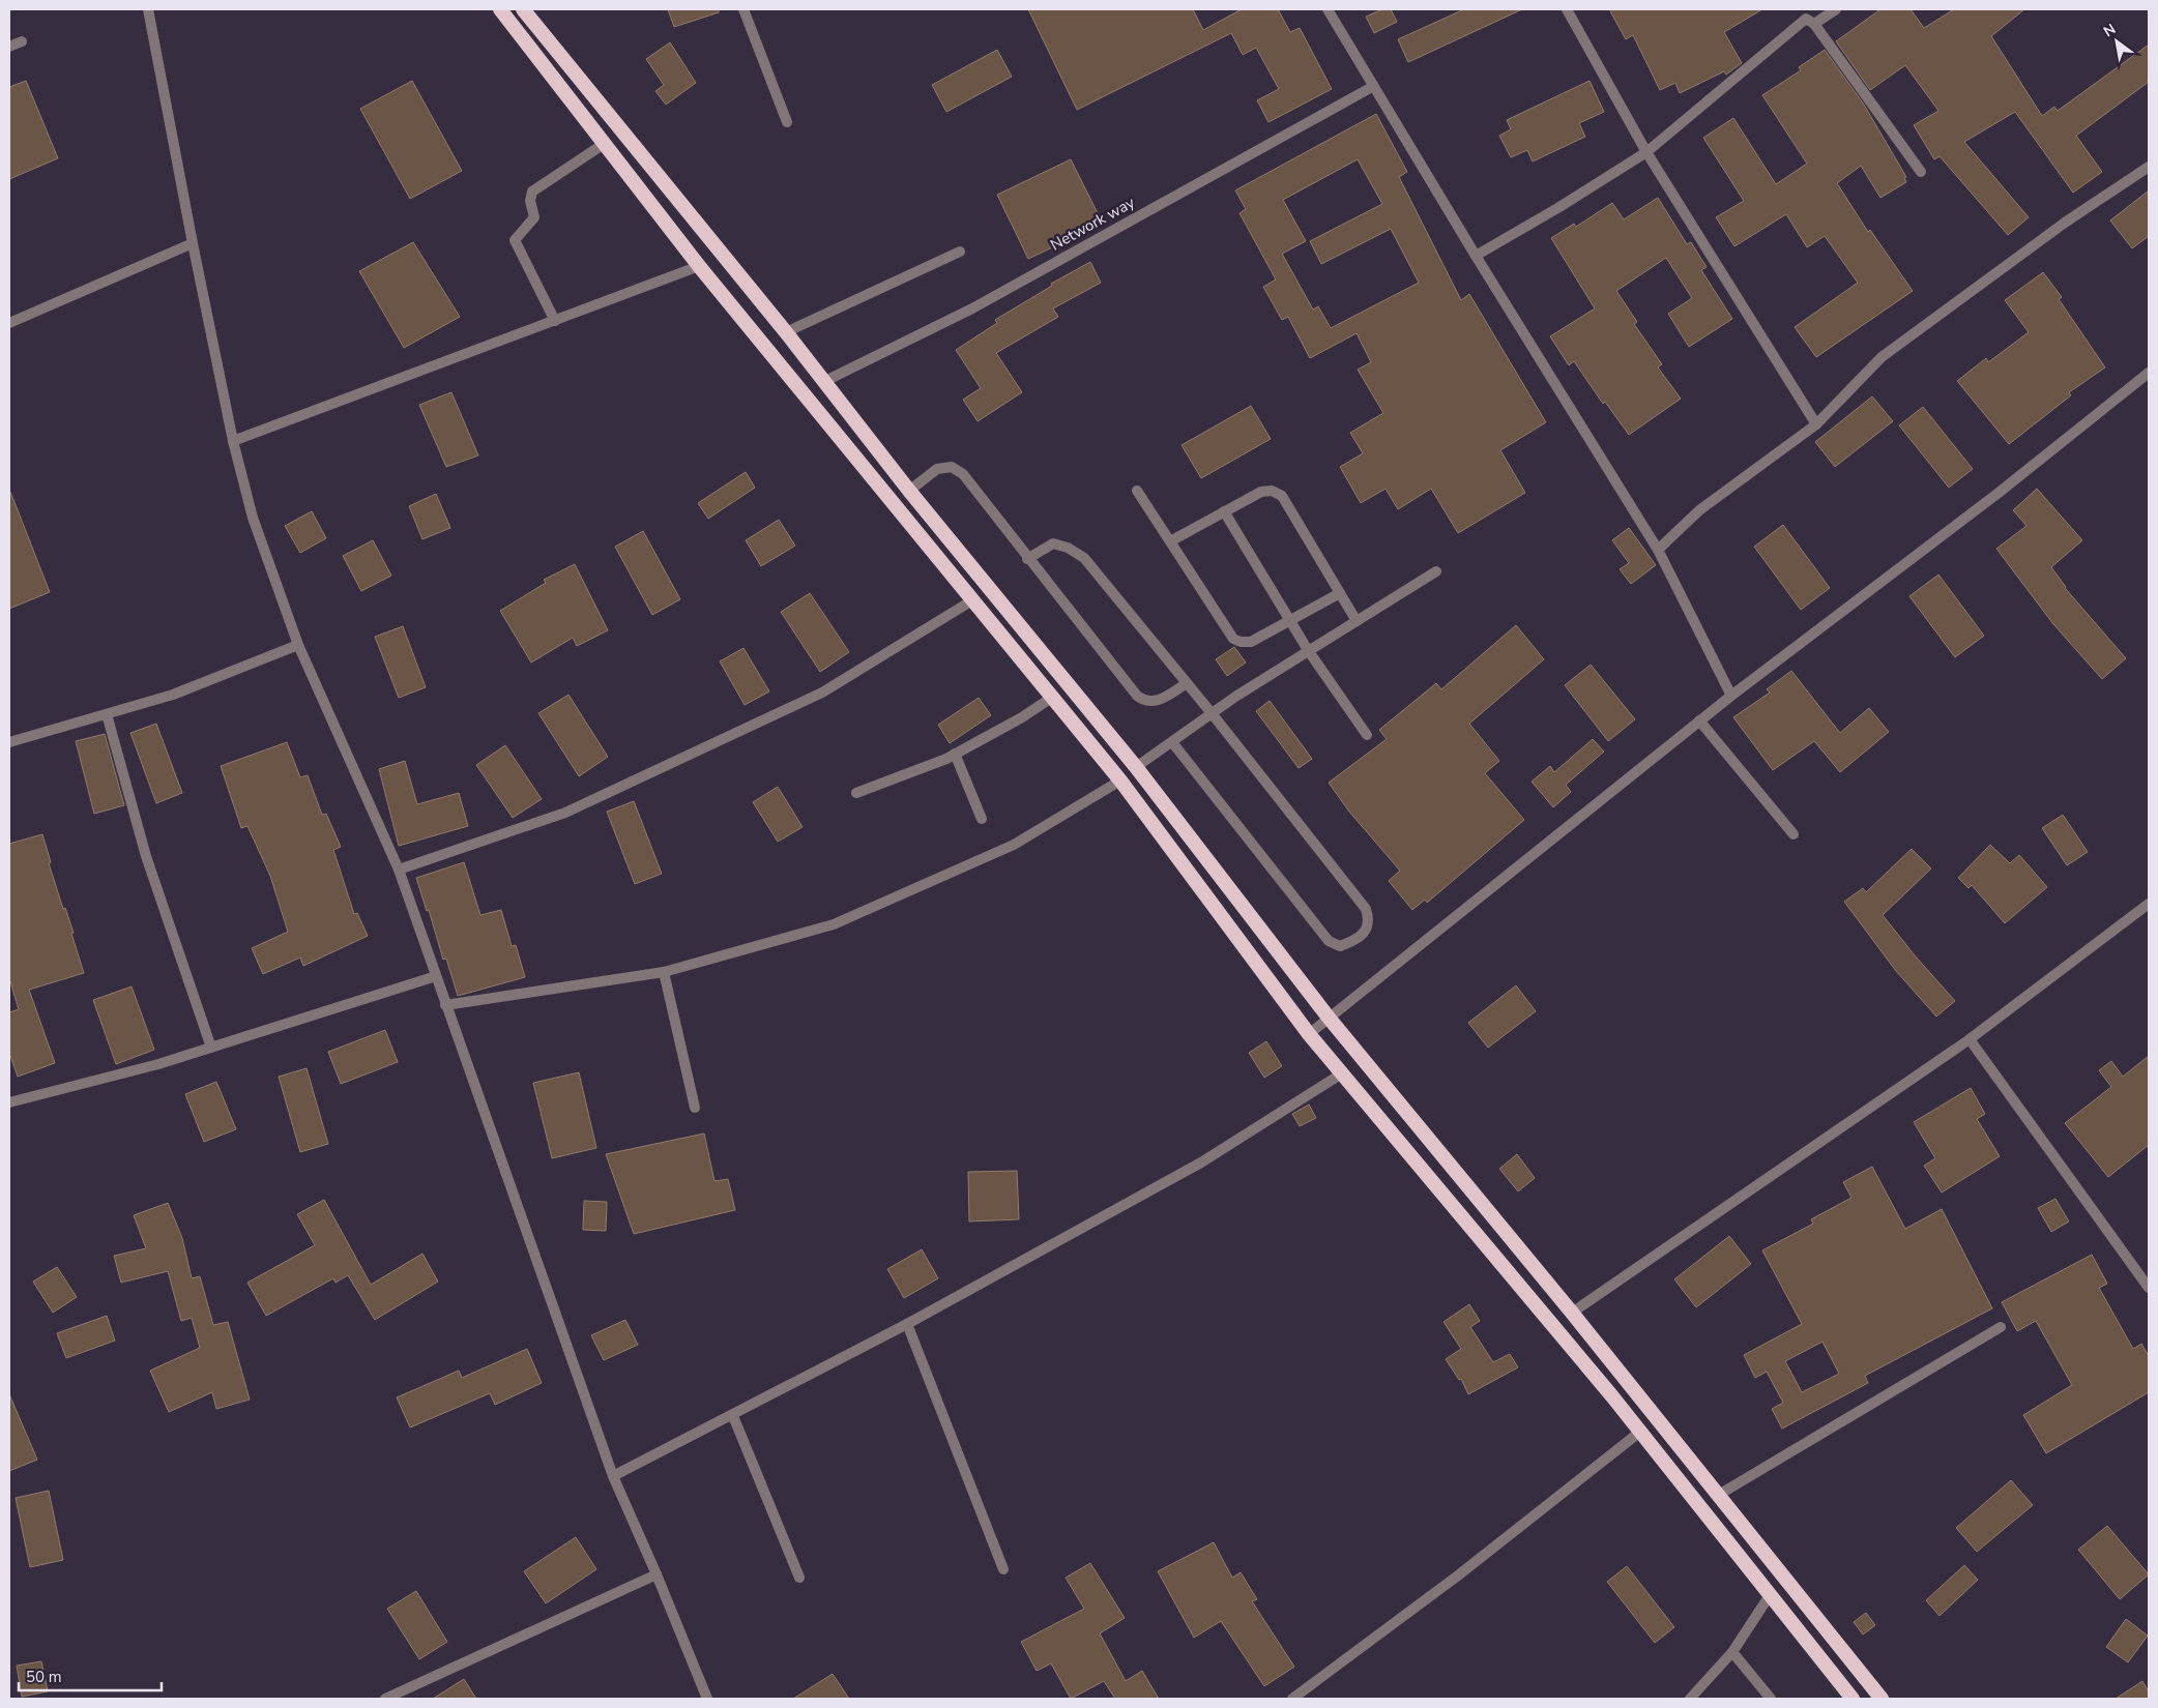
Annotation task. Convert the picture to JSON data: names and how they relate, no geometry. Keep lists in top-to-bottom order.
{
  "streets": {
    "street": ["Network way"]
  },
  "scale_bar": "50 m",
  "north": "top left"
}
